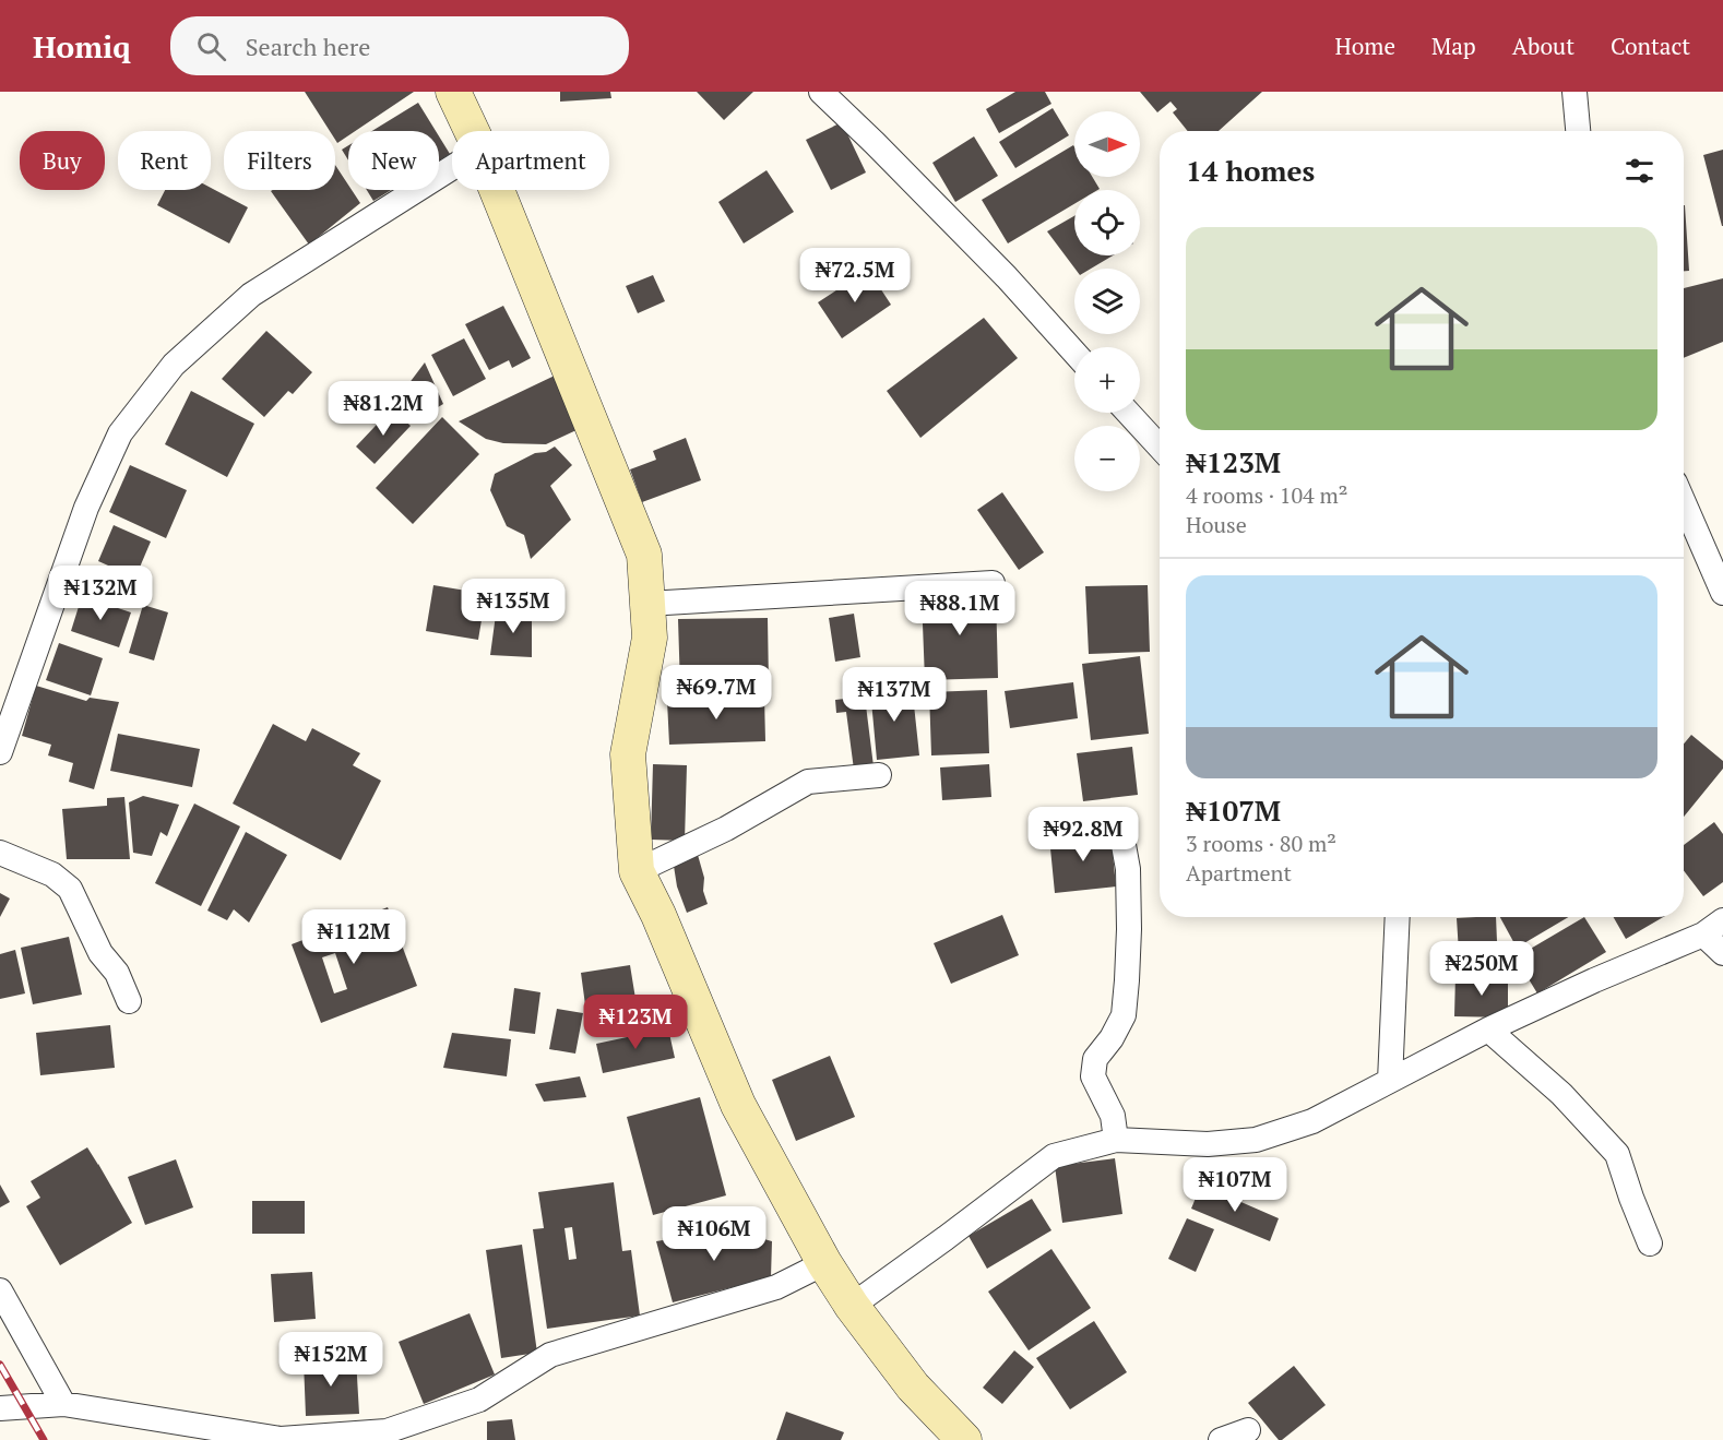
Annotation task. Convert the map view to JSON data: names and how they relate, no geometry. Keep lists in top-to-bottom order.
{
  "north": "right",
  "page": {
    "header": "Homiq",
    "search": "Search here",
    "nav": [
      "Home",
      "Map",
      "About",
      "Contact"
    ],
    "map_buttons": ["+", "−"],
    "chip": [
      "Buy",
      "Rent",
      "Filters",
      "New",
      "Apartment"
    ],
    "heading": "14 homes",
    "list": [
      {
        "name": "₦123M",
        "note": "4 rooms · 104 m² · House"
      },
      {
        "name": "₦107M",
        "note": "3 rooms · 80 m² · Apartment"
      }
    ],
    "price": [
      "₦72.5M",
      "₦81.2M",
      "₦132M",
      "₦135M",
      "₦88.1M",
      "₦69.7M",
      "₦137M",
      "₦92.8M",
      "₦112M",
      "₦250M",
      "₦123M",
      "₦107M",
      "₦106M",
      "₦152M"
    ]
  }
}
